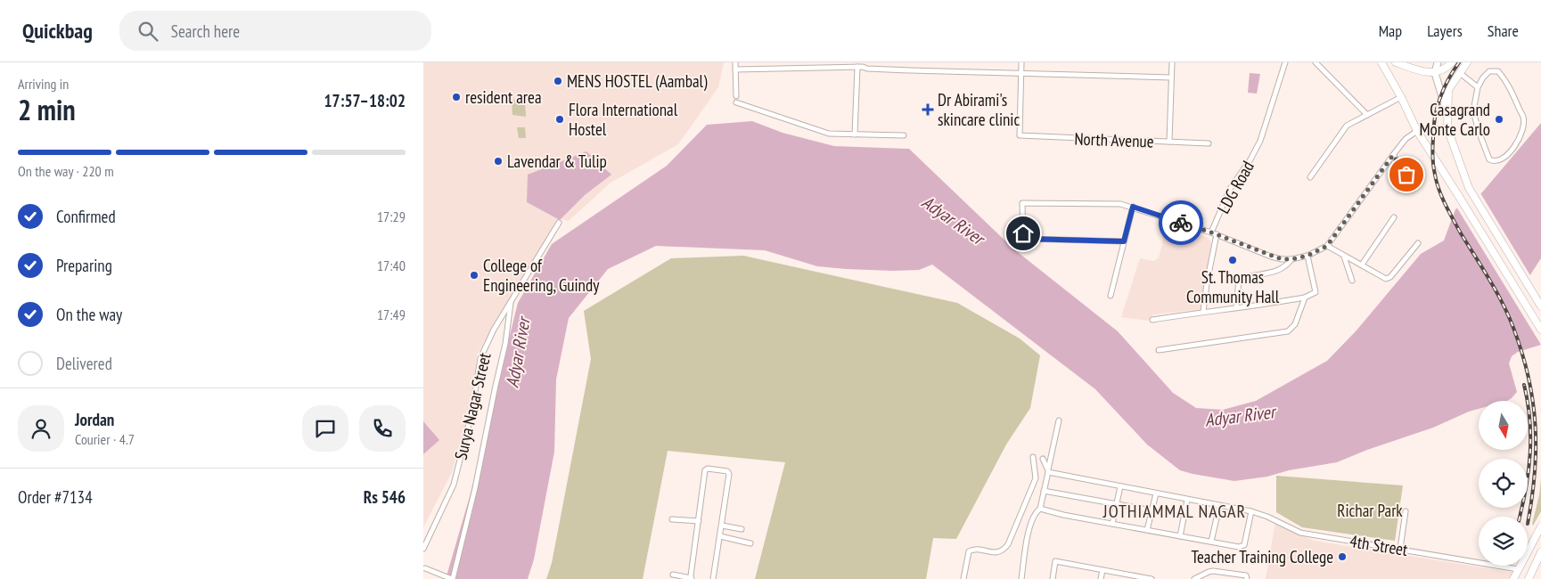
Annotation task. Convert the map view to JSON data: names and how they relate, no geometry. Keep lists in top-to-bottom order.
{
  "streets": {
    "street": [
      "North Avenue",
      "LDG Road",
      "Surya Nagar Street",
      "4th Street"
    ]
  },
  "districts": ["JOTHIAMMAL NAGAR"],
  "water": ["Adyar River"],
  "parks": ["Richar Park"],
  "places": {
    "other": [
      "MENS HOSTEL (Aambal)",
      "resident area",
      "Flora International Hostel",
      "Casagrand Monte Carlo",
      "Lavendar & Tulip",
      "St. Thomas Community Hall",
      "College of Engineering, Guindy",
      "Teacher Training College"
    ],
    "health": ["Dr Abirami's skincare clinic"]
  },
  "north": "bottom",
  "page": {
    "header": "Quickbag",
    "search": "Search here",
    "nav": ["Map", "Layers", "Share"],
    "heading": ["2 min", "Arriving in", "17:57–18:02"],
    "panel": [
      "Jordan",
      "Courier · 4.7",
      "Order #7134",
      "Rs 546"
    ],
    "bar": "On the way · 220 m",
    "list": [
      ["Confirmed", "17:29"],
      ["Preparing", "17:40"],
      ["On the way", "17:49"],
      "Delivered"
    ]
  }
}
